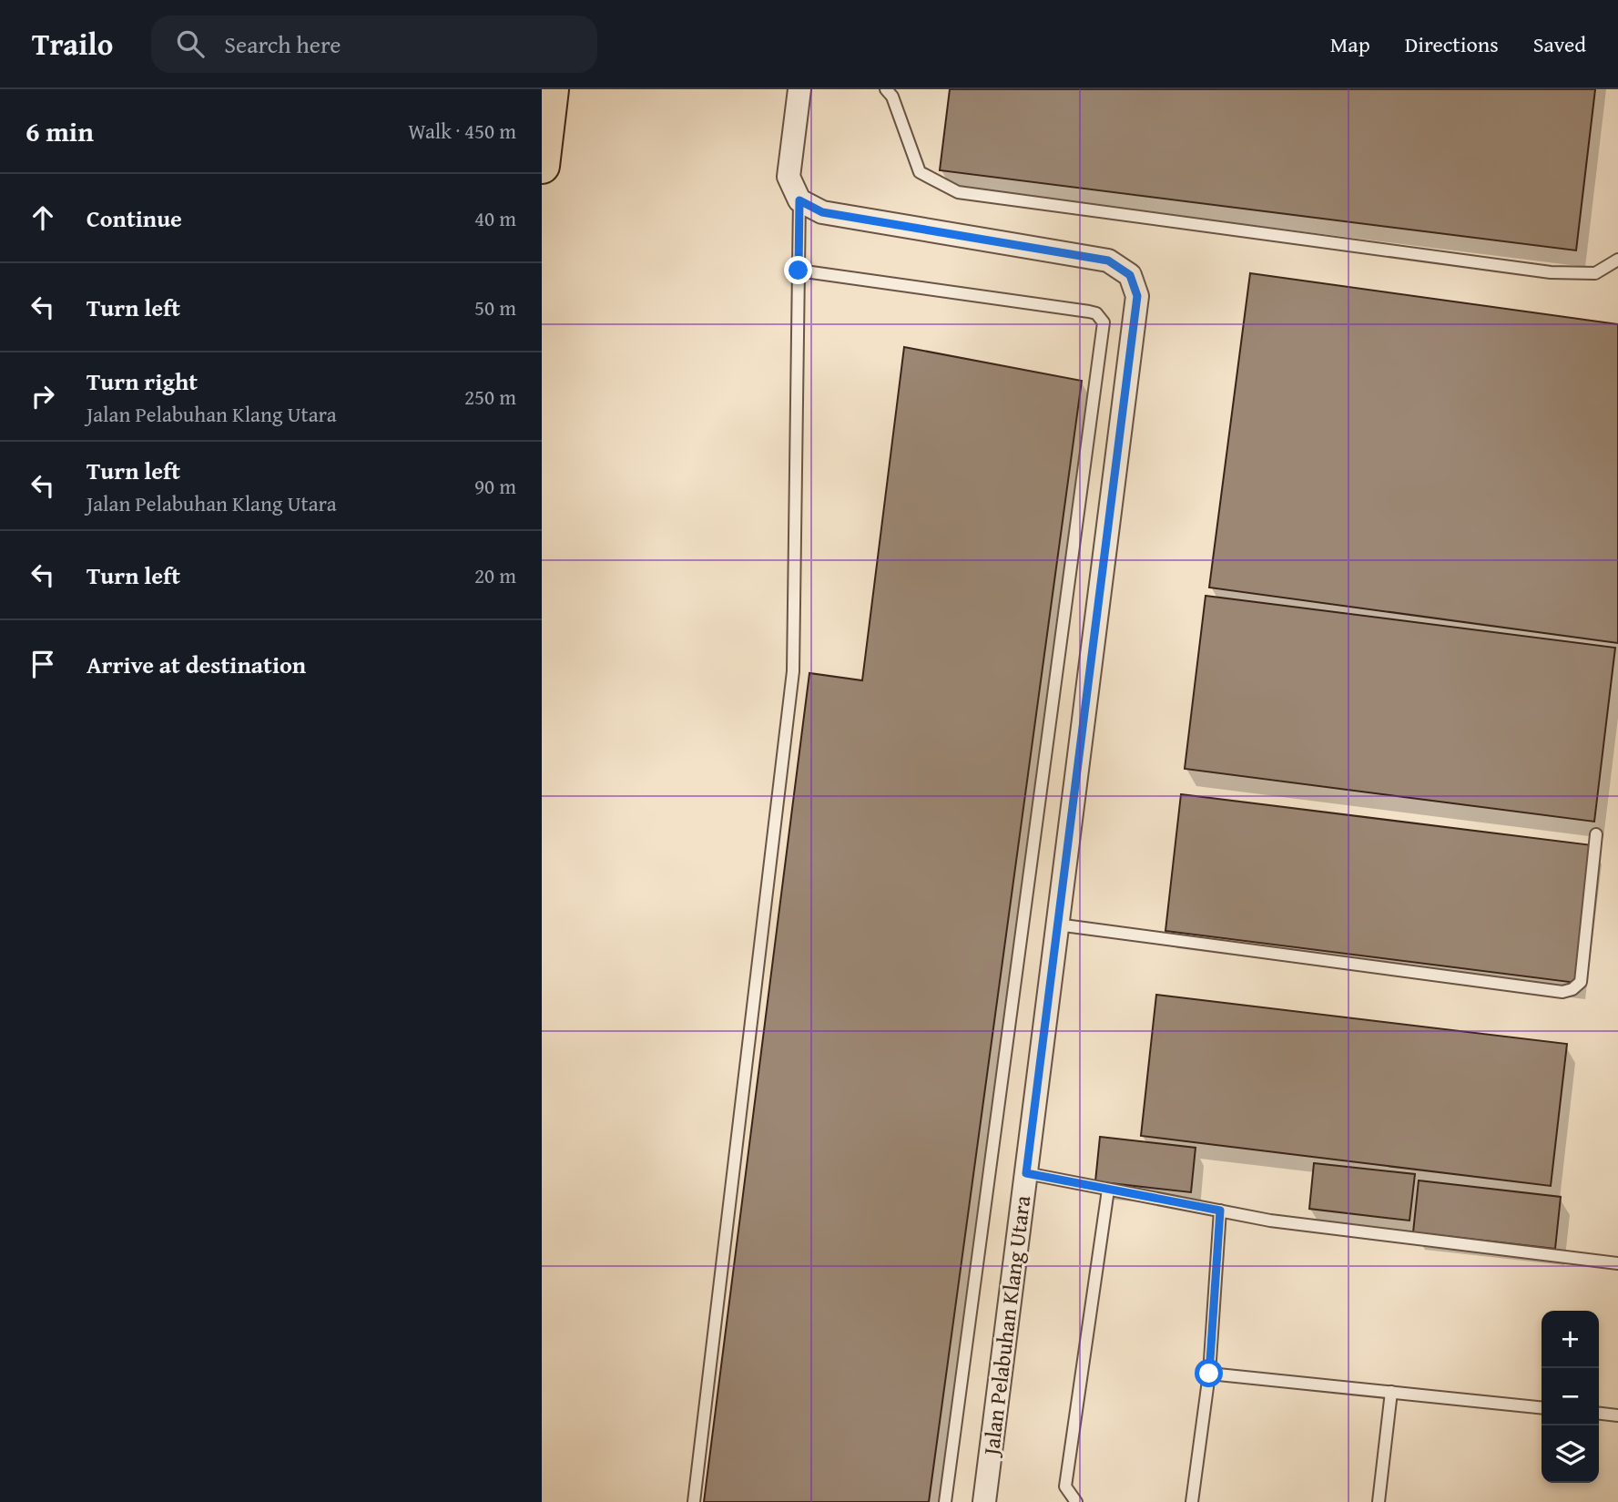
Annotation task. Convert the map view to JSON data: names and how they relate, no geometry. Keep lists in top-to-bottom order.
{
  "streets": {
    "street": ["Jalan Pelabuhan Klang Utara"]
  },
  "page": {
    "header": "Trailo",
    "search": "Search here",
    "nav": ["Map", "Directions", "Saved"],
    "heading": ["6 min", "Walk · 450 m"],
    "list": [
      ["Continue", "40 m"],
      ["Turn left", "50 m"],
      ["Turn right", "Jalan Pelabuhan Klang Utara", "250 m"],
      ["Turn left", "Jalan Pelabuhan Klang Utara", "90 m"],
      ["Turn left", "20 m"],
      "Arrive at destination"
    ],
    "map_buttons": ["+", "−"]
  }
}
